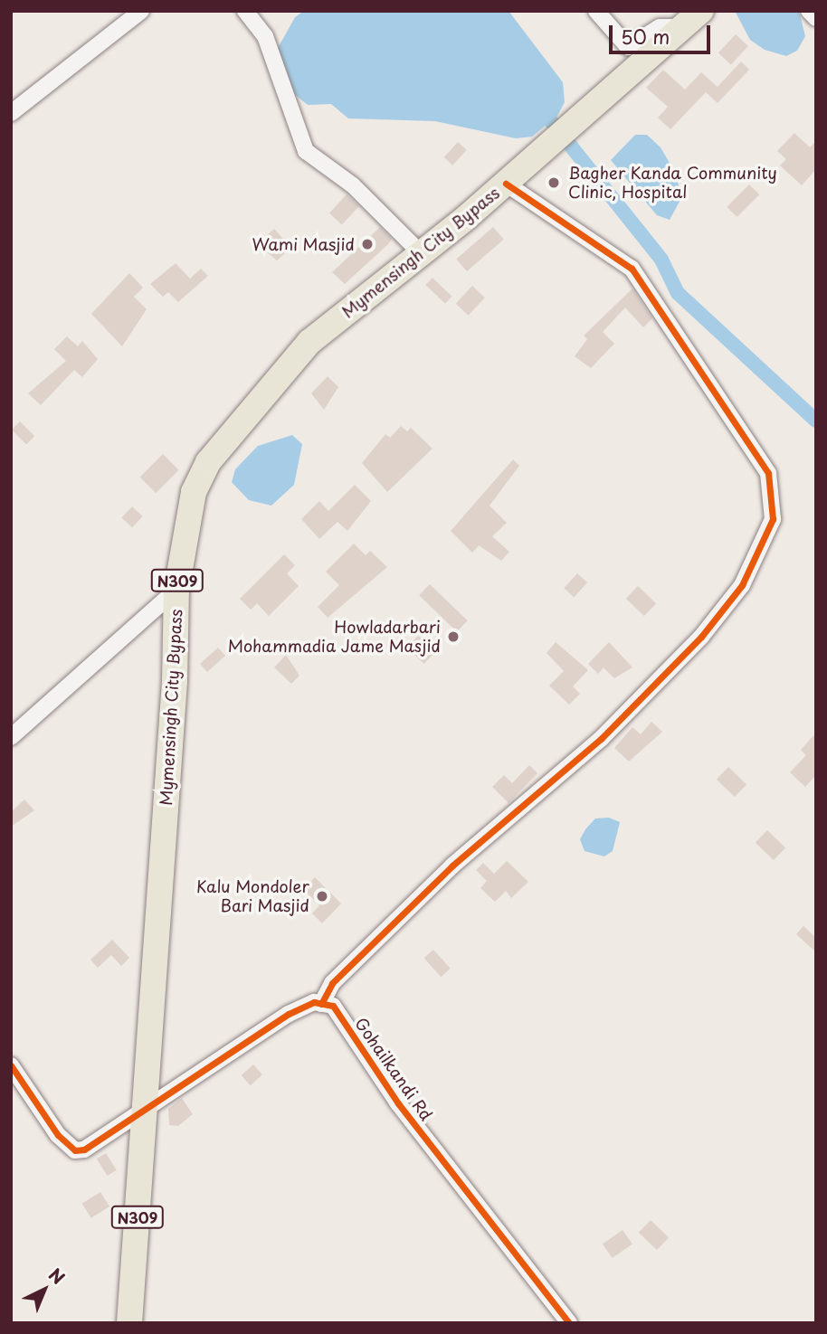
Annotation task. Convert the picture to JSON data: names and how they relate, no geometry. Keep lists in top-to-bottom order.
{
  "streets": {
    "highway": ["Mymensingh City Bypass", "N309"],
    "street": ["Gohailkandi Rd"]
  },
  "places": [
    "Bagher Kanda Community Clinic, Hospital",
    "Wami Masjid",
    "Howladarbari Mohammadia Jame Masjid",
    "Kalu Mondoler Bari Masjid"
  ],
  "scale_bar": "50 m",
  "north": "top right"
}
